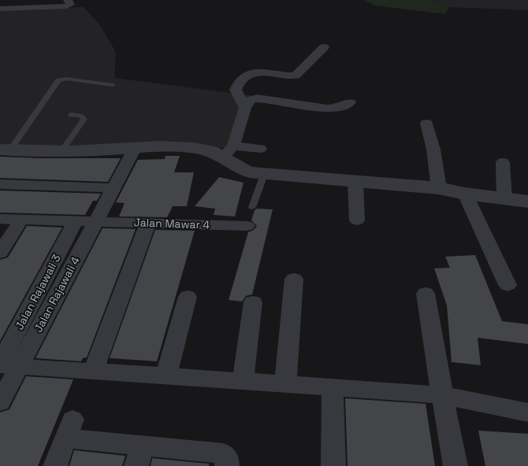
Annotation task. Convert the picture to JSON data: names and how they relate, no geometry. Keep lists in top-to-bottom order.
{
  "streets": {
    "street": ["Jalan Mawar 4", "Jalan Rajawali 3", "Jalan Rajawali 4"]
  },
  "crossings": [
    ["Jalan Mawar 4", "Jalan Rajawali 3"],
    ["Jalan Mawar 4", "Jalan Rajawali 4"],
    ["Jalan Rajawali 3", "Jalan Rajawali 4"]
  ]
}
